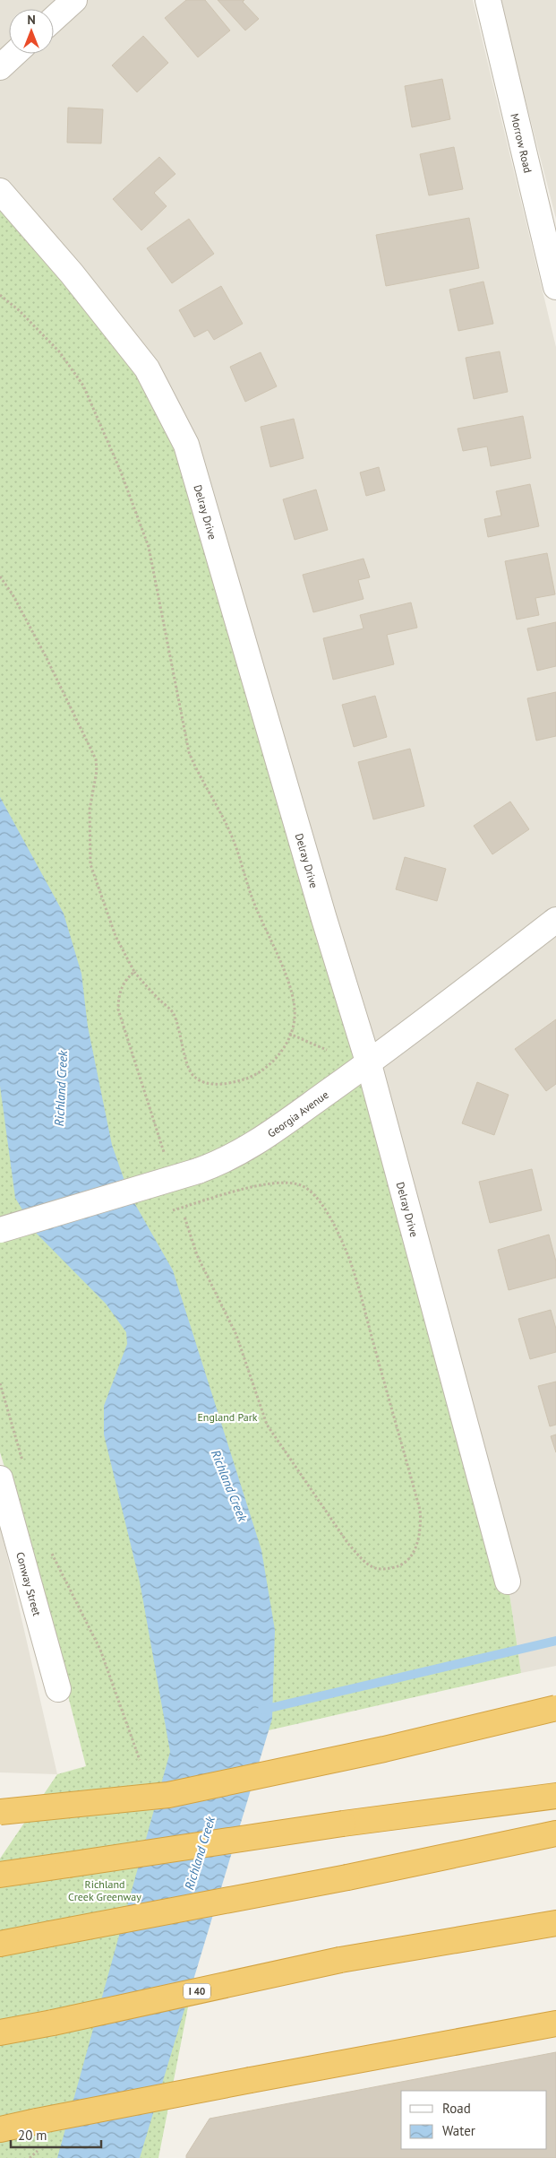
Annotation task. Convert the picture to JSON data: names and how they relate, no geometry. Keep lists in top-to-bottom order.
{
  "streets": {
    "highway": ["I 40"],
    "street": [
      "Morrow Road",
      "Delray Drive",
      "Georgia Avenue",
      "Conway Street"
    ]
  },
  "crossings": [
    ["Delray Drive", "Georgia Avenue"]
  ],
  "water": ["Richland Creek"],
  "parks": ["England Park", "Richland Creek Greenway"],
  "legend": ["Road", "Water"],
  "scale_bar": "20 m",
  "north": "top"
}
